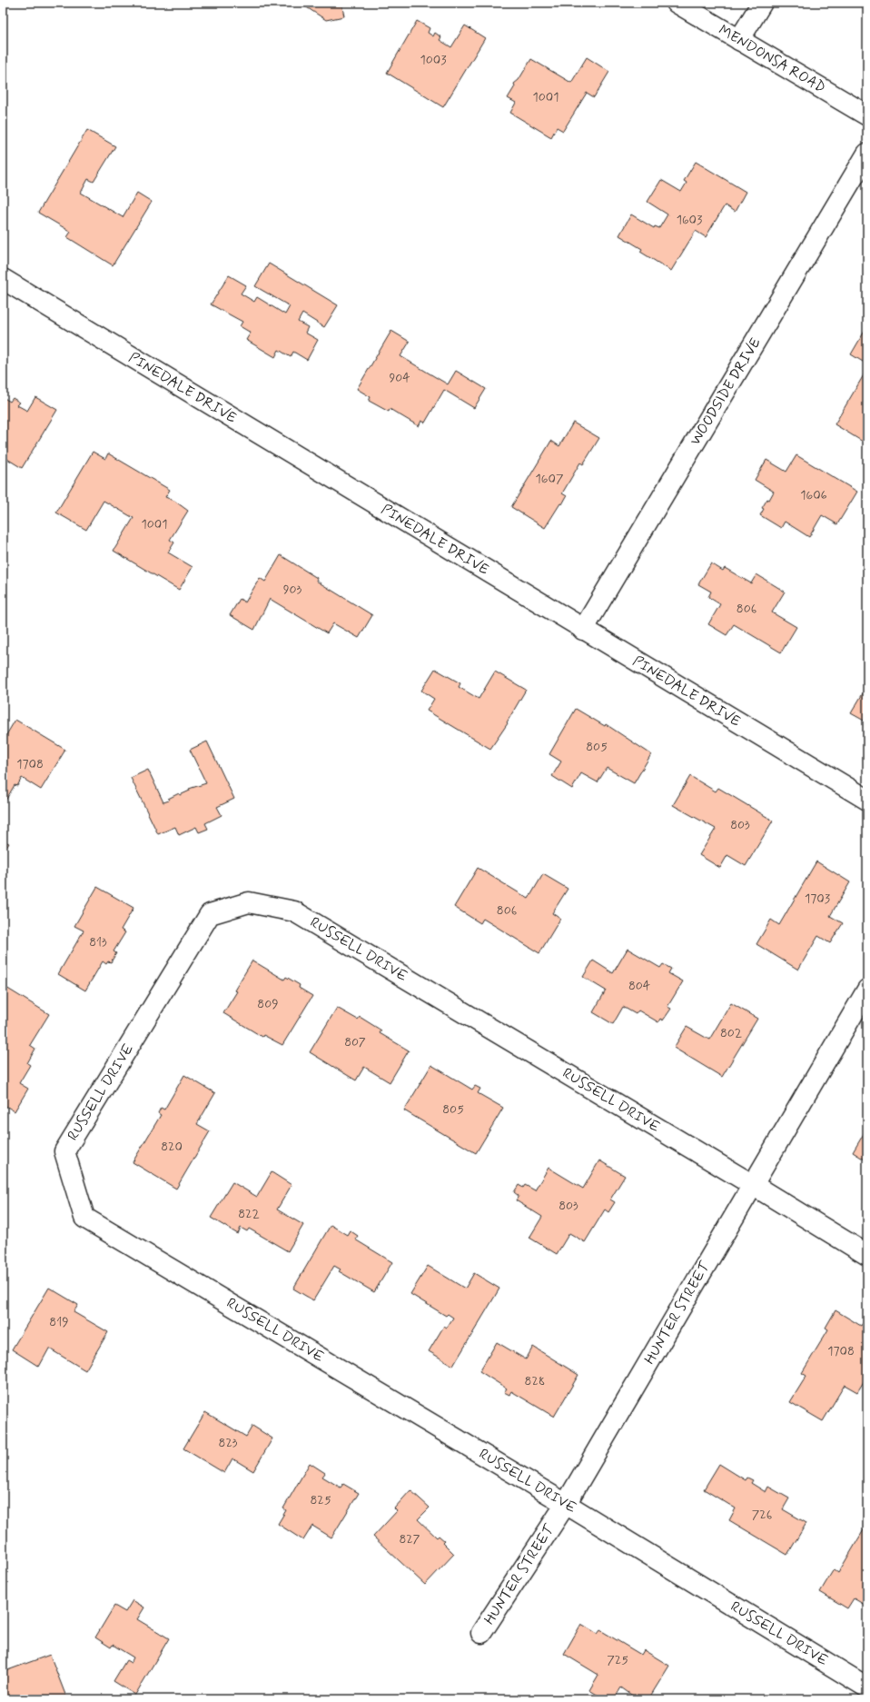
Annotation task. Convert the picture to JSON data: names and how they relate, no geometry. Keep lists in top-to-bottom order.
{
  "streets": {
    "street": [
      "MENDONSA ROAD",
      "PINEDALE DRIVE",
      "WOODSIDE DRIVE",
      "RUSSELL DRIVE",
      "HUNTER STREET"
    ]
  },
  "crossings": [
    ["PINEDALE DRIVE", "WOODSIDE DRIVE"],
    ["RUSSELL DRIVE", "HUNTER STREET"]
  ],
  "house_numbers": [
    "1003",
    "1001",
    "1603",
    "904",
    "1607",
    "1606",
    "1001",
    "903",
    "806",
    "805",
    "1708",
    "803",
    "1703",
    "806",
    "813",
    "804",
    "809",
    "802",
    "807",
    "805",
    "820",
    "803",
    "822",
    "819",
    "1708",
    "828",
    "823",
    "825",
    "726",
    "827",
    "725"
  ]
}
